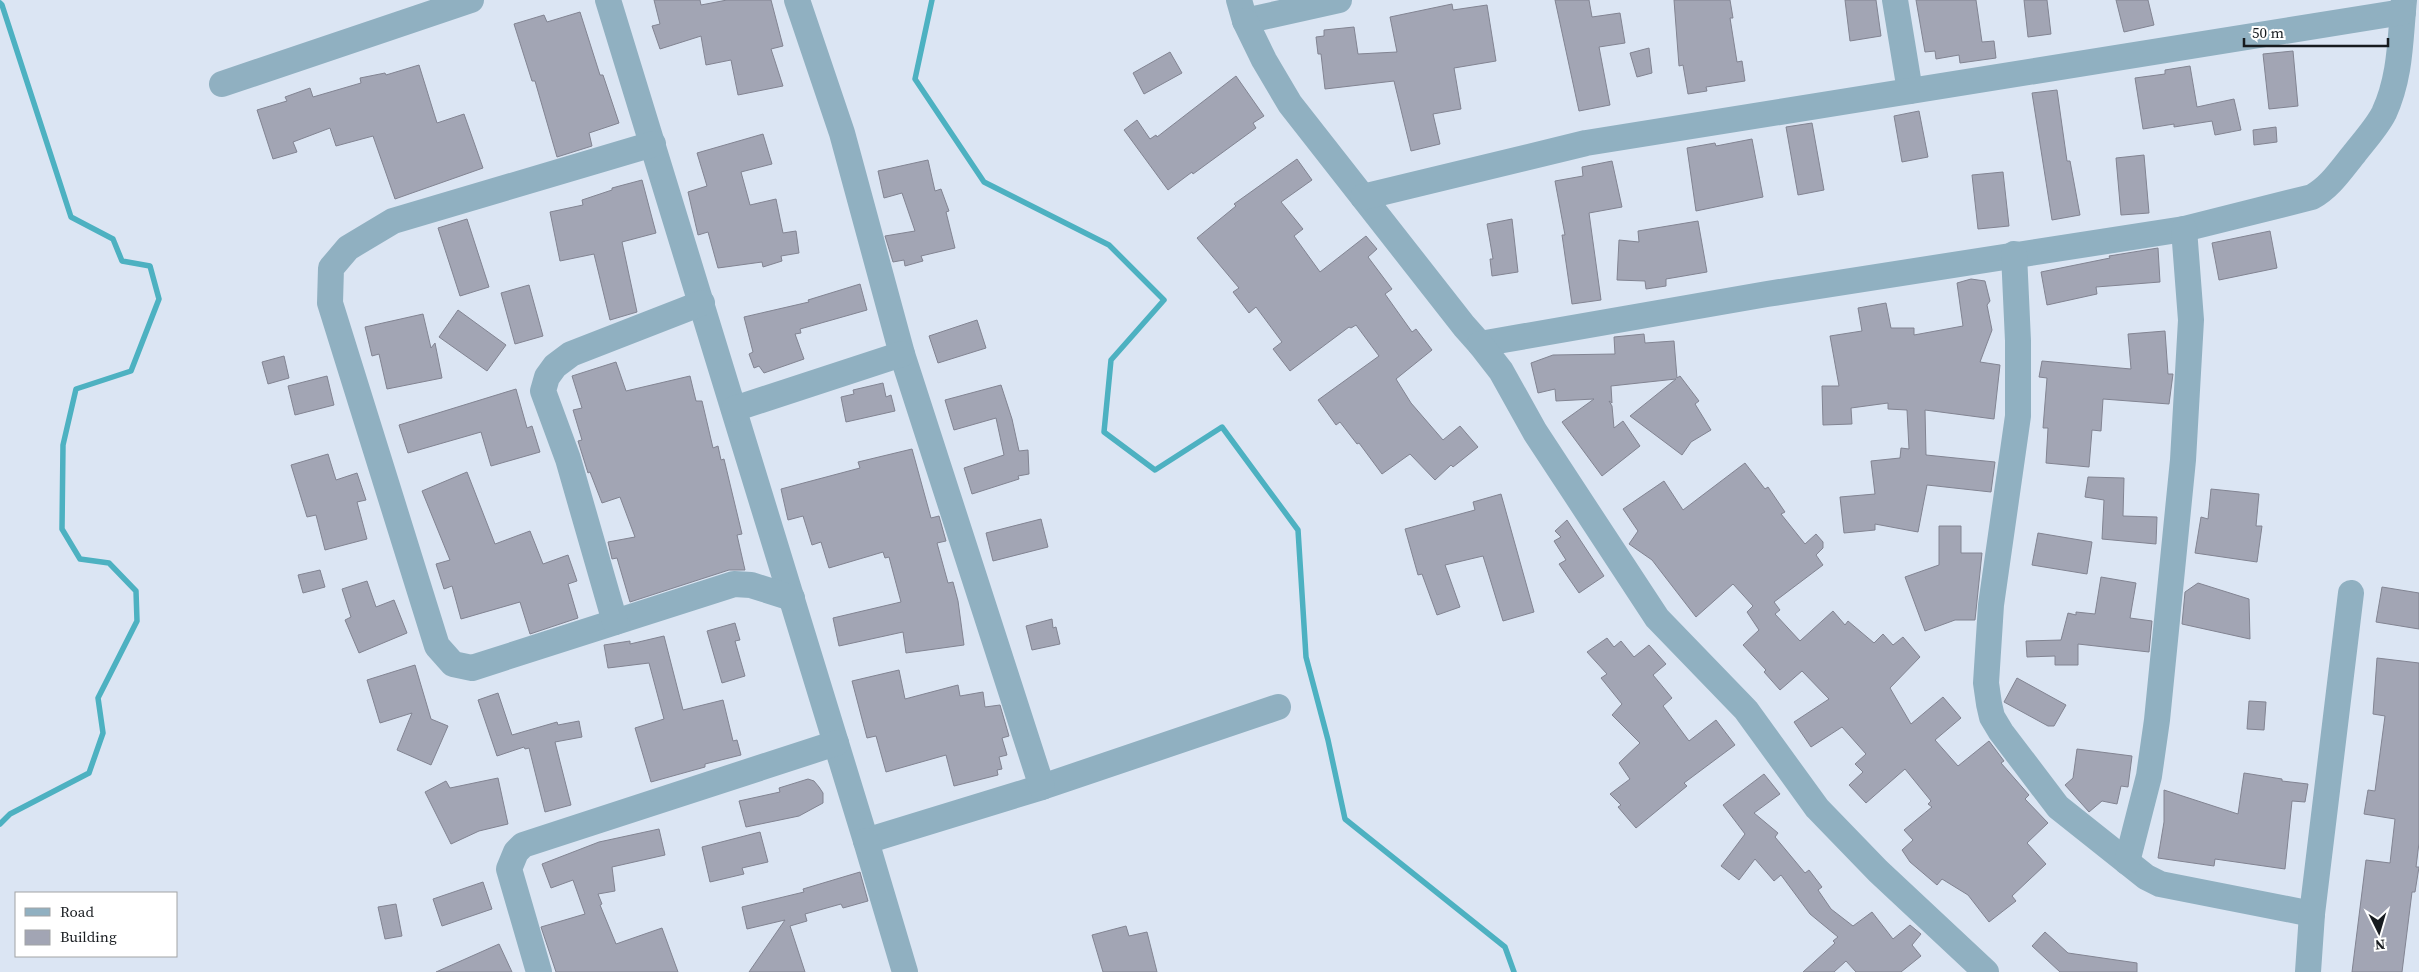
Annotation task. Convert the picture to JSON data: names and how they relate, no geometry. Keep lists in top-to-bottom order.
{
  "legend": ["Road", "Building"],
  "scale_bar": "50 m",
  "north": "bottom"
}
